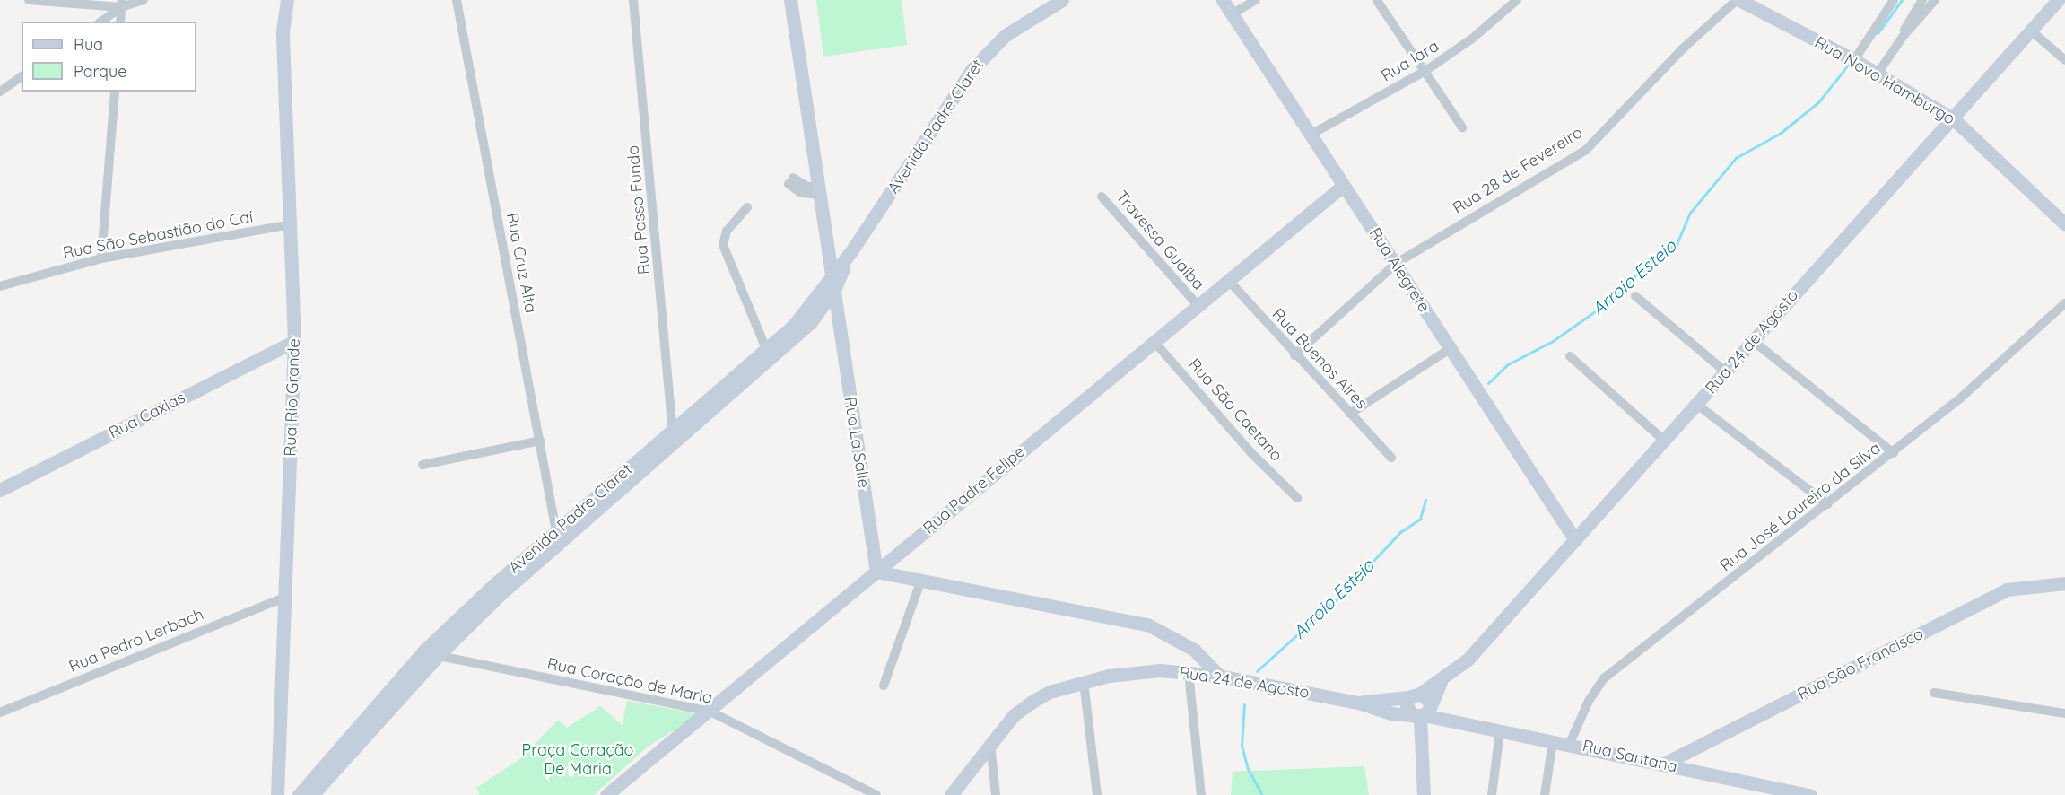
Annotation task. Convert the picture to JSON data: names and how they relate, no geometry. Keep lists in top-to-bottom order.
{
  "streets": {
    "main road": [
      "Rua Novo Hamburgo",
      "Avenida Padre Claret",
      "Rua Alegrete",
      "Rua 24 de Agosto",
      "Rua Rio Grande",
      "Rua Caxias",
      "Rua La Salle",
      "Rua Padre Felipe",
      "Rua São Francisco",
      "Rua Santana"
    ],
    "street": [
      "Rua Iara",
      "Rua 28 de Fevereiro",
      "Rua Passo Fundo",
      "Rua São Sebastião do Caí",
      "Travessa Guaíba",
      "Rua Cruz Alta",
      "Rua Buenos Aires",
      "Rua São Caetano",
      "Rua José Loureiro da Silva",
      "Rua Pedro Lerbach",
      "Rua Coração de Maria"
    ]
  },
  "crossings": [
    ["Rua Iara", "Rua Alegrete"],
    ["Rua Novo Hamburgo", "Rua 28 de Fevereiro"],
    ["Rua Novo Hamburgo", "Rua 24 de Agosto"],
    ["Avenida Padre Claret", "Rua Passo Fundo"],
    ["Avenida Padre Claret", "Rua Cruz Alta"],
    ["Avenida Padre Claret", "Rua La Salle"],
    ["Avenida Padre Claret", "Rua Coração de Maria"],
    ["Rua 28 de Fevereiro", "Rua Alegrete"],
    ["Rua 28 de Fevereiro", "Rua Buenos Aires"],
    ["Rua São Sebastião do Caí", "Rua Rio Grande"],
    ["Travessa Guaíba", "Rua Padre Felipe"],
    ["Rua Alegrete", "Rua 24 de Agosto"],
    ["Rua Alegrete", "Rua Padre Felipe"],
    ["Rua 24 de Agosto", "Rua Santana"],
    ["Rua Buenos Aires", "Rua Padre Felipe"],
    ["Rua Rio Grande", "Rua Caxias"],
    ["Rua Rio Grande", "Rua Pedro Lerbach"],
    ["Rua São Caetano", "Rua Padre Felipe"],
    ["Rua La Salle", "Rua Padre Felipe"],
    ["Rua Padre Felipe", "Rua Coração de Maria"],
    ["Rua José Loureiro da Silva", "Rua Santana"],
    ["Rua São Francisco", "Rua Santana"]
  ],
  "water": ["Arroio Esteio"],
  "parks": ["Praça Coração De Maria"],
  "legend": ["Rua", "Parque"]
}
